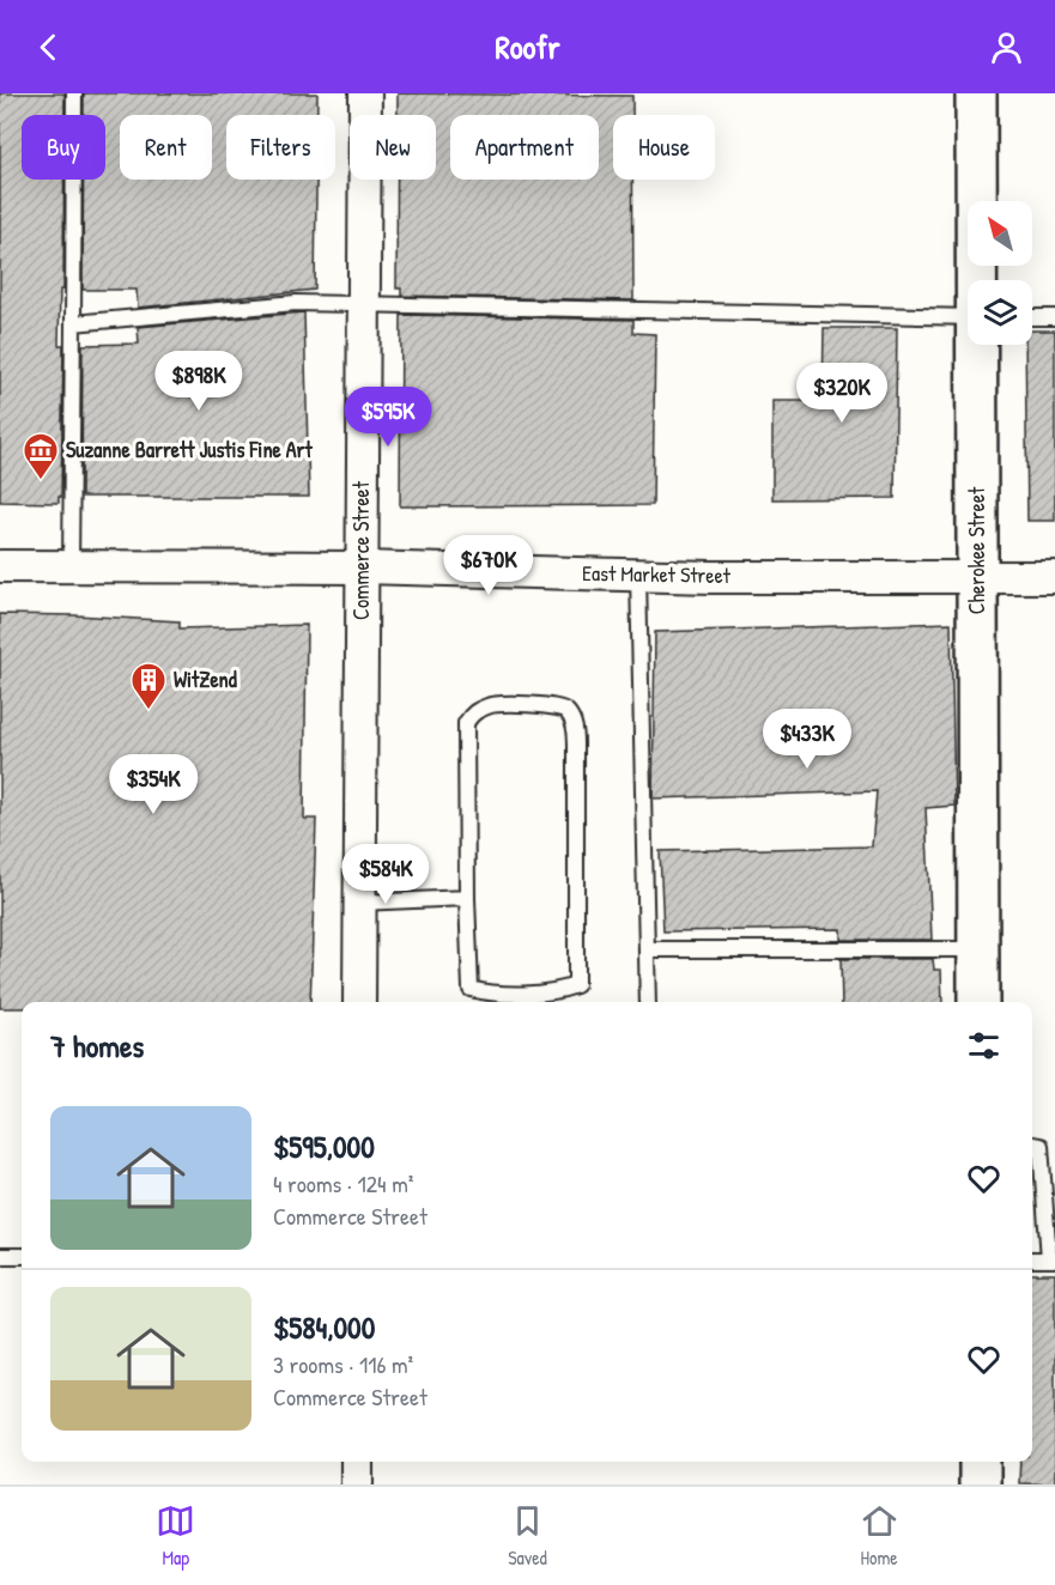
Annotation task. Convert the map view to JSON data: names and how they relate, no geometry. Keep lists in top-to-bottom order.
{
  "streets": {
    "main road": ["Cherokee Street"],
    "street": ["Commerce Street", "East Market Street"]
  },
  "crossings": [
    ["Commerce Street", "East Market Street"],
    ["Cherokee Street", "East Market Street"]
  ],
  "places": {
    "museum": ["Suzanne Barrett Justis Fine Art"],
    "building": ["WitZend"]
  },
  "north": "top left",
  "page": {
    "header": "Roofr",
    "chip": [
      "Buy",
      "Rent",
      "Filters",
      "New",
      "Apartment",
      "House"
    ],
    "price": [
      "$898K",
      "$320K",
      "$595K",
      "$670K",
      "$433K",
      "$354K",
      "$584K"
    ],
    "heading": "7 homes",
    "list": [
      {
        "name": "$595,000",
        "note": "4 rooms · 124 m² · Commerce Street"
      },
      {
        "name": "$584,000",
        "note": "3 rooms · 116 m² · Commerce Street"
      }
    ],
    "tabs": ["Map", "Saved", "Home"]
  }
}
